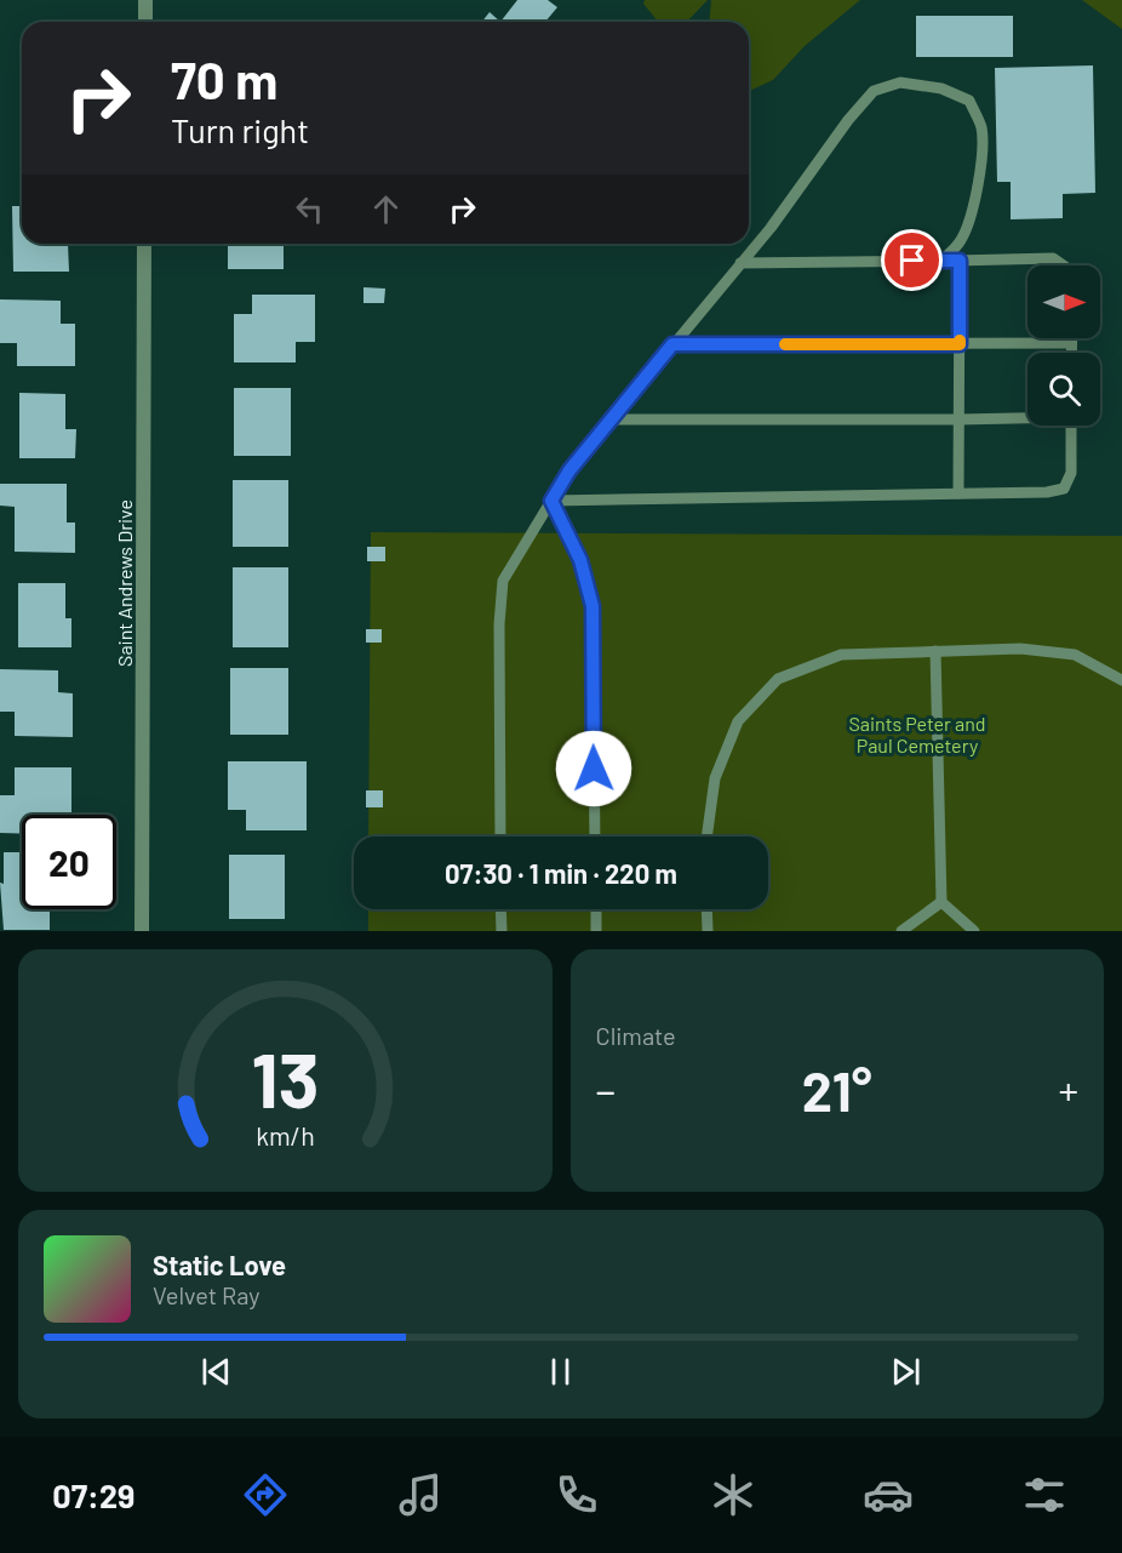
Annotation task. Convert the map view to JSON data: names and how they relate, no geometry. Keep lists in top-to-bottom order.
{
  "streets": {
    "street": ["Saint Andrews Drive"]
  },
  "parks": ["Saints Peter and Paul Cemetery"],
  "north": "right",
  "page": {
    "turn": ["70 m", "Turn right"],
    "limit": "20",
    "trip": "07:30 · 1 min · 220 m",
    "tile": "Climate",
    "heat": ["−", "21°", "+"],
    "song": ["Static Love", "Velvet Ray"],
    "tabs": "07:29",
    "gauge": ["13", "km/h"]
  }
}
